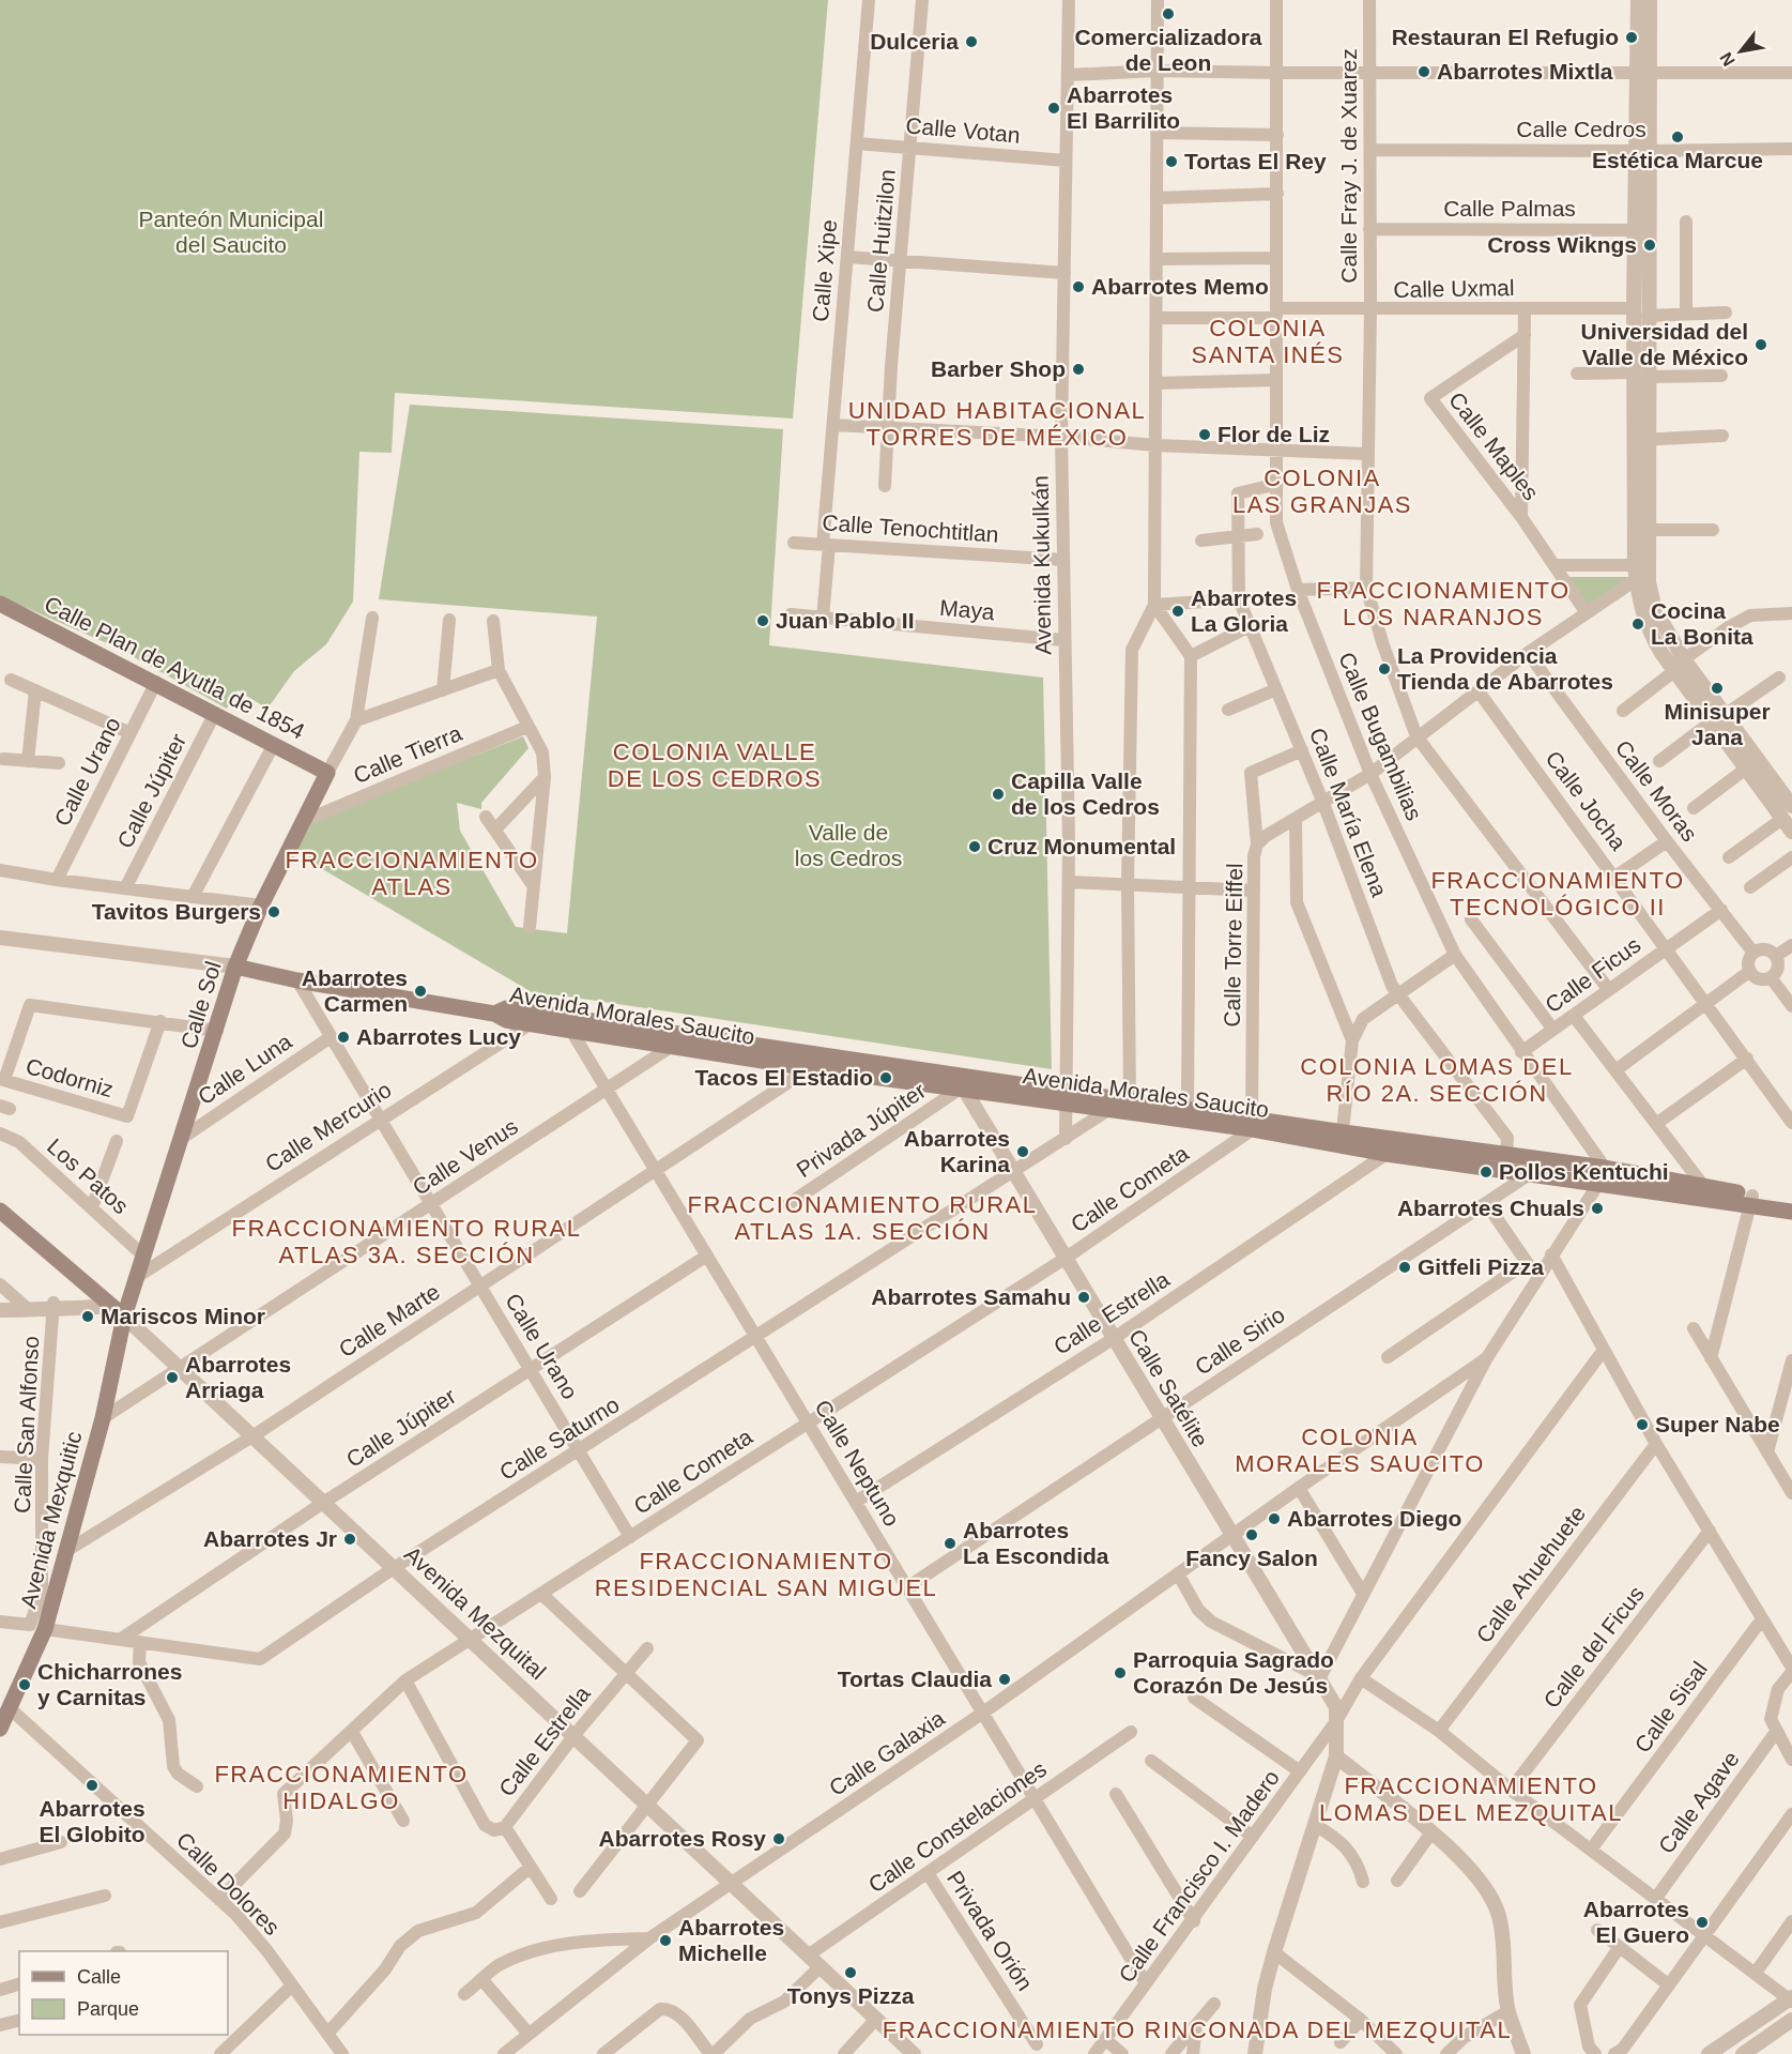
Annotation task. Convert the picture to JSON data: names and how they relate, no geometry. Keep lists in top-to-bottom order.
{
  "streets": {
    "main road": [
      "Calle Plan de Ayutla de 1854",
      "Calle Sol",
      "Avenida Morales Saucito",
      "Avenida Mexquitic",
      "Avenida Mezquital"
    ],
    "street": [
      "Calle Cedros",
      "Calle Votan",
      "Calle Fray J. de Xuarez",
      "Calle Palmas",
      "Calle Huitzilon",
      "Calle Xipe",
      "Calle Uxmal",
      "Calle Maples",
      "Calle Tenochtitlan",
      "Avenida Kukulkán",
      "Maya",
      "Calle Bugambilias",
      "Calle Tierra",
      "Calle Urano",
      "Calle Júpiter",
      "Calle Moras",
      "Calle Jocha",
      "Calle María Elena",
      "Calle Torre Eiffel",
      "Calle Ficus",
      "Calle Luna",
      "Codorniz",
      "Calle Mercurio",
      "Privada Júpiter",
      "Calle Venus",
      "Los Patos",
      "Calle Cometa",
      "Calle Estrella",
      "Calle Marte",
      "Calle Sirio",
      "Calle Satélite",
      "Calle San Alfonso",
      "Calle Saturno",
      "Calle Neptuno",
      "Calle Ahuehuete",
      "Calle del Ficus",
      "Calle Sisal",
      "Calle Galaxia",
      "Calle Agave",
      "Calle Constelaciones",
      "Calle Francisco I. Madero",
      "Calle Dolores",
      "Privada Orión"
    ]
  },
  "crossings": [
    ["Calle Cedros", "Calle Fray J. de Xuarez"],
    ["Calle Votan", "Calle Huitzilon"],
    ["Calle Votan", "Calle Xipe"],
    ["Calle Votan", "Avenida Kukulkán"],
    ["Calle Fray J. de Xuarez", "Calle Palmas"],
    ["Calle Fray J. de Xuarez", "Calle Uxmal"],
    ["Calle Fray J. de Xuarez", "Calle Ficus"],
    ["Calle Xipe", "Calle Tenochtitlan"],
    ["Calle Xipe", "Maya"],
    ["Calle Uxmal", "Calle Bugambilias"],
    ["Calle Tenochtitlan", "Avenida Kukulkán"],
    ["Avenida Kukulkán", "Maya"],
    ["Avenida Kukulkán", "Avenida Morales Saucito"],
    ["Calle Plan de Ayutla de 1854", "Calle Urano"],
    ["Calle Plan de Ayutla de 1854", "Calle Júpiter"],
    ["Calle Plan de Ayutla de 1854", "Calle Sol"],
    ["Calle Bugambilias", "Calle María Elena"],
    ["Calle Bugambilias", "Calle Ficus"],
    ["Calle Bugambilias", "Avenida Morales Saucito"],
    ["Calle Tierra", "Calle Sol"],
    ["Calle Urano", "Calle Júpiter"],
    ["Calle Urano", "Avenida Morales Saucito"],
    ["Calle Urano", "Calle Luna"],
    ["Calle Urano", "Calle Mercurio"],
    ["Calle Urano", "Calle Venus"],
    ["Calle Urano", "Calle Cometa"],
    ["Calle Urano", "Calle Marte"],
    ["Calle Urano", "Calle Saturno"],
    ["Calle Júpiter", "Calle Saturno"],
    ["Calle Júpiter", "Calle Neptuno"],
    ["Calle Júpiter", "Avenida Mezquital"],
    ["Calle Moras", "Calle Ficus"],
    ["Calle Jocha", "Calle Ficus"],
    ["Calle María Elena", "Calle Torre Eiffel"],
    ["Calle María Elena", "Avenida Morales Saucito"],
    ["Calle Torre Eiffel", "Avenida Morales Saucito"],
    ["Calle Torre Eiffel", "Calle Cometa"],
    ["Calle Sol", "Avenida Morales Saucito"],
    ["Calle Sol", "Calle Luna"],
    ["Calle Sol", "Calle Mercurio"],
    ["Calle Sol", "Los Patos"],
    ["Calle Sol", "Avenida Mexquitic"],
    ["Calle Sol", "Avenida Mezquital"],
    ["Avenida Morales Saucito", "Calle Mercurio"],
    ["Avenida Morales Saucito", "Privada Júpiter"],
    ["Avenida Morales Saucito", "Calle Venus"],
    ["Avenida Morales Saucito", "Calle Cometa"],
    ["Avenida Morales Saucito", "Calle Estrella"],
    ["Avenida Morales Saucito", "Calle Marte"],
    ["Avenida Morales Saucito", "Calle Sirio"],
    ["Avenida Morales Saucito", "Calle Satélite"],
    ["Avenida Morales Saucito", "Calle Saturno"],
    ["Avenida Morales Saucito", "Calle Neptuno"],
    ["Privada Júpiter", "Calle Satélite"],
    ["Calle Venus", "Calle Neptuno"],
    ["Calle Venus", "Avenida Mexquitic"],
    ["Calle Venus", "Avenida Mezquital"],
    ["Calle Cometa", "Calle Satélite"],
    ["Calle Cometa", "Calle Neptuno"],
    ["Calle Cometa", "Avenida Mezquital"],
    ["Calle Cometa", "Calle Dolores"],
    ["Calle Estrella", "Calle Satélite"],
    ["Calle Estrella", "Calle Neptuno"],
    ["Calle Estrella", "Avenida Mezquital"],
    ["Calle Marte", "Calle Neptuno"],
    ["Calle Marte", "Avenida Mexquitic"],
    ["Calle Marte", "Avenida Mezquital"],
    ["Calle Sirio", "Calle Satélite"],
    ["Calle Sirio", "Calle Neptuno"],
    ["Calle Satélite", "Calle Saturno"],
    ["Calle Satélite", "Calle Galaxia"],
    ["Calle Satélite", "Calle Francisco I. Madero"],
    ["Calle San Alfonso", "Calle Saturno"],
    ["Calle San Alfonso", "Avenida Mexquitic"],
    ["Calle Saturno", "Calle Neptuno"],
    ["Calle Saturno", "Avenida Mexquitic"],
    ["Calle Saturno", "Avenida Mezquital"],
    ["Calle Neptuno", "Calle Galaxia"],
    ["Calle Neptuno", "Calle Constelaciones"],
    ["Calle Neptuno", "Calle Francisco I. Madero"],
    ["Avenida Mexquitic", "Avenida Mezquital"],
    ["Avenida Mexquitic", "Calle Dolores"],
    ["Avenida Mezquital", "Calle Galaxia"],
    ["Avenida Mezquital", "Calle Constelaciones"],
    ["Calle Constelaciones", "Privada Orión"]
  ],
  "districts": [
    "COLONIA SANTA INÉS",
    "UNIDAD HABITACIONAL TORRES DE MÉXICO",
    "COLONIA LAS GRANJAS",
    "FRACCIONAMIENTO LOS NARANJOS",
    "COLONIA VALLE DE LOS CEDROS",
    "FRACCIONAMIENTO ATLAS",
    "FRACCIONAMIENTO TECNOLÓGICO II",
    "COLONIA LOMAS DEL RÍO 2A. SECCIÓN",
    "FRACCIONAMIENTO RURAL ATLAS 1A. SECCIÓN",
    "FRACCIONAMIENTO RURAL ATLAS 3A. SECCIÓN",
    "COLONIA MORALES SAUCITO",
    "FRACCIONAMIENTO RESIDENCIAL SAN MIGUEL",
    "FRACCIONAMIENTO HIDALGO",
    "FRACCIONAMIENTO LOMAS DEL MEZQUITAL",
    "FRACCIONAMIENTO RINCONADA DEL MEZQUITAL"
  ],
  "parks": ["Panteón Municipal del Saucito", "Valle de los Cedros"],
  "places": [
    "Comercializadora de Leon",
    "Restauran El Refugio",
    "Dulceria",
    "Abarrotes Mixtla",
    "Abarrotes El Barrilito",
    "Estética Marcue",
    "Tortas El Rey",
    "Cross Wikngs",
    "Abarrotes Memo",
    "Universidad del Valle de México",
    "Barber Shop",
    "Flor de Liz",
    "Abarrotes La Gloria",
    "Juan Pablo II",
    "Cocina La Bonita",
    "La Providencia Tienda de Abarrotes",
    "Minisuper Jana",
    "Capilla Valle de los Cedros",
    "Cruz Monumental",
    "Tavitos Burgers",
    "Abarrotes Carmen",
    "Abarrotes Lucy",
    "Tacos El Estadio",
    "Abarrotes Karina",
    "Pollos Kentuchi",
    "Abarrotes Chuals",
    "Gitfeli Pizza",
    "Abarrotes Samahu",
    "Mariscos Minor",
    "Abarrotes Arriaga",
    "Super Nabe",
    "Abarrotes Diego",
    "Fancy Salon",
    "Abarrotes Jr",
    "Abarrotes La Escondida",
    "Parroquia Sagrado Corazón De Jesús",
    "Tortas Claudia",
    "Chicharrones y Carnitas",
    "Abarrotes El Globito",
    "Abarrotes Rosy",
    "Abarrotes El Guero",
    "Abarrotes Michelle",
    "Tonys Pizza"
  ],
  "legend": ["Calle", "Parque"],
  "north": "bottom left"
}
